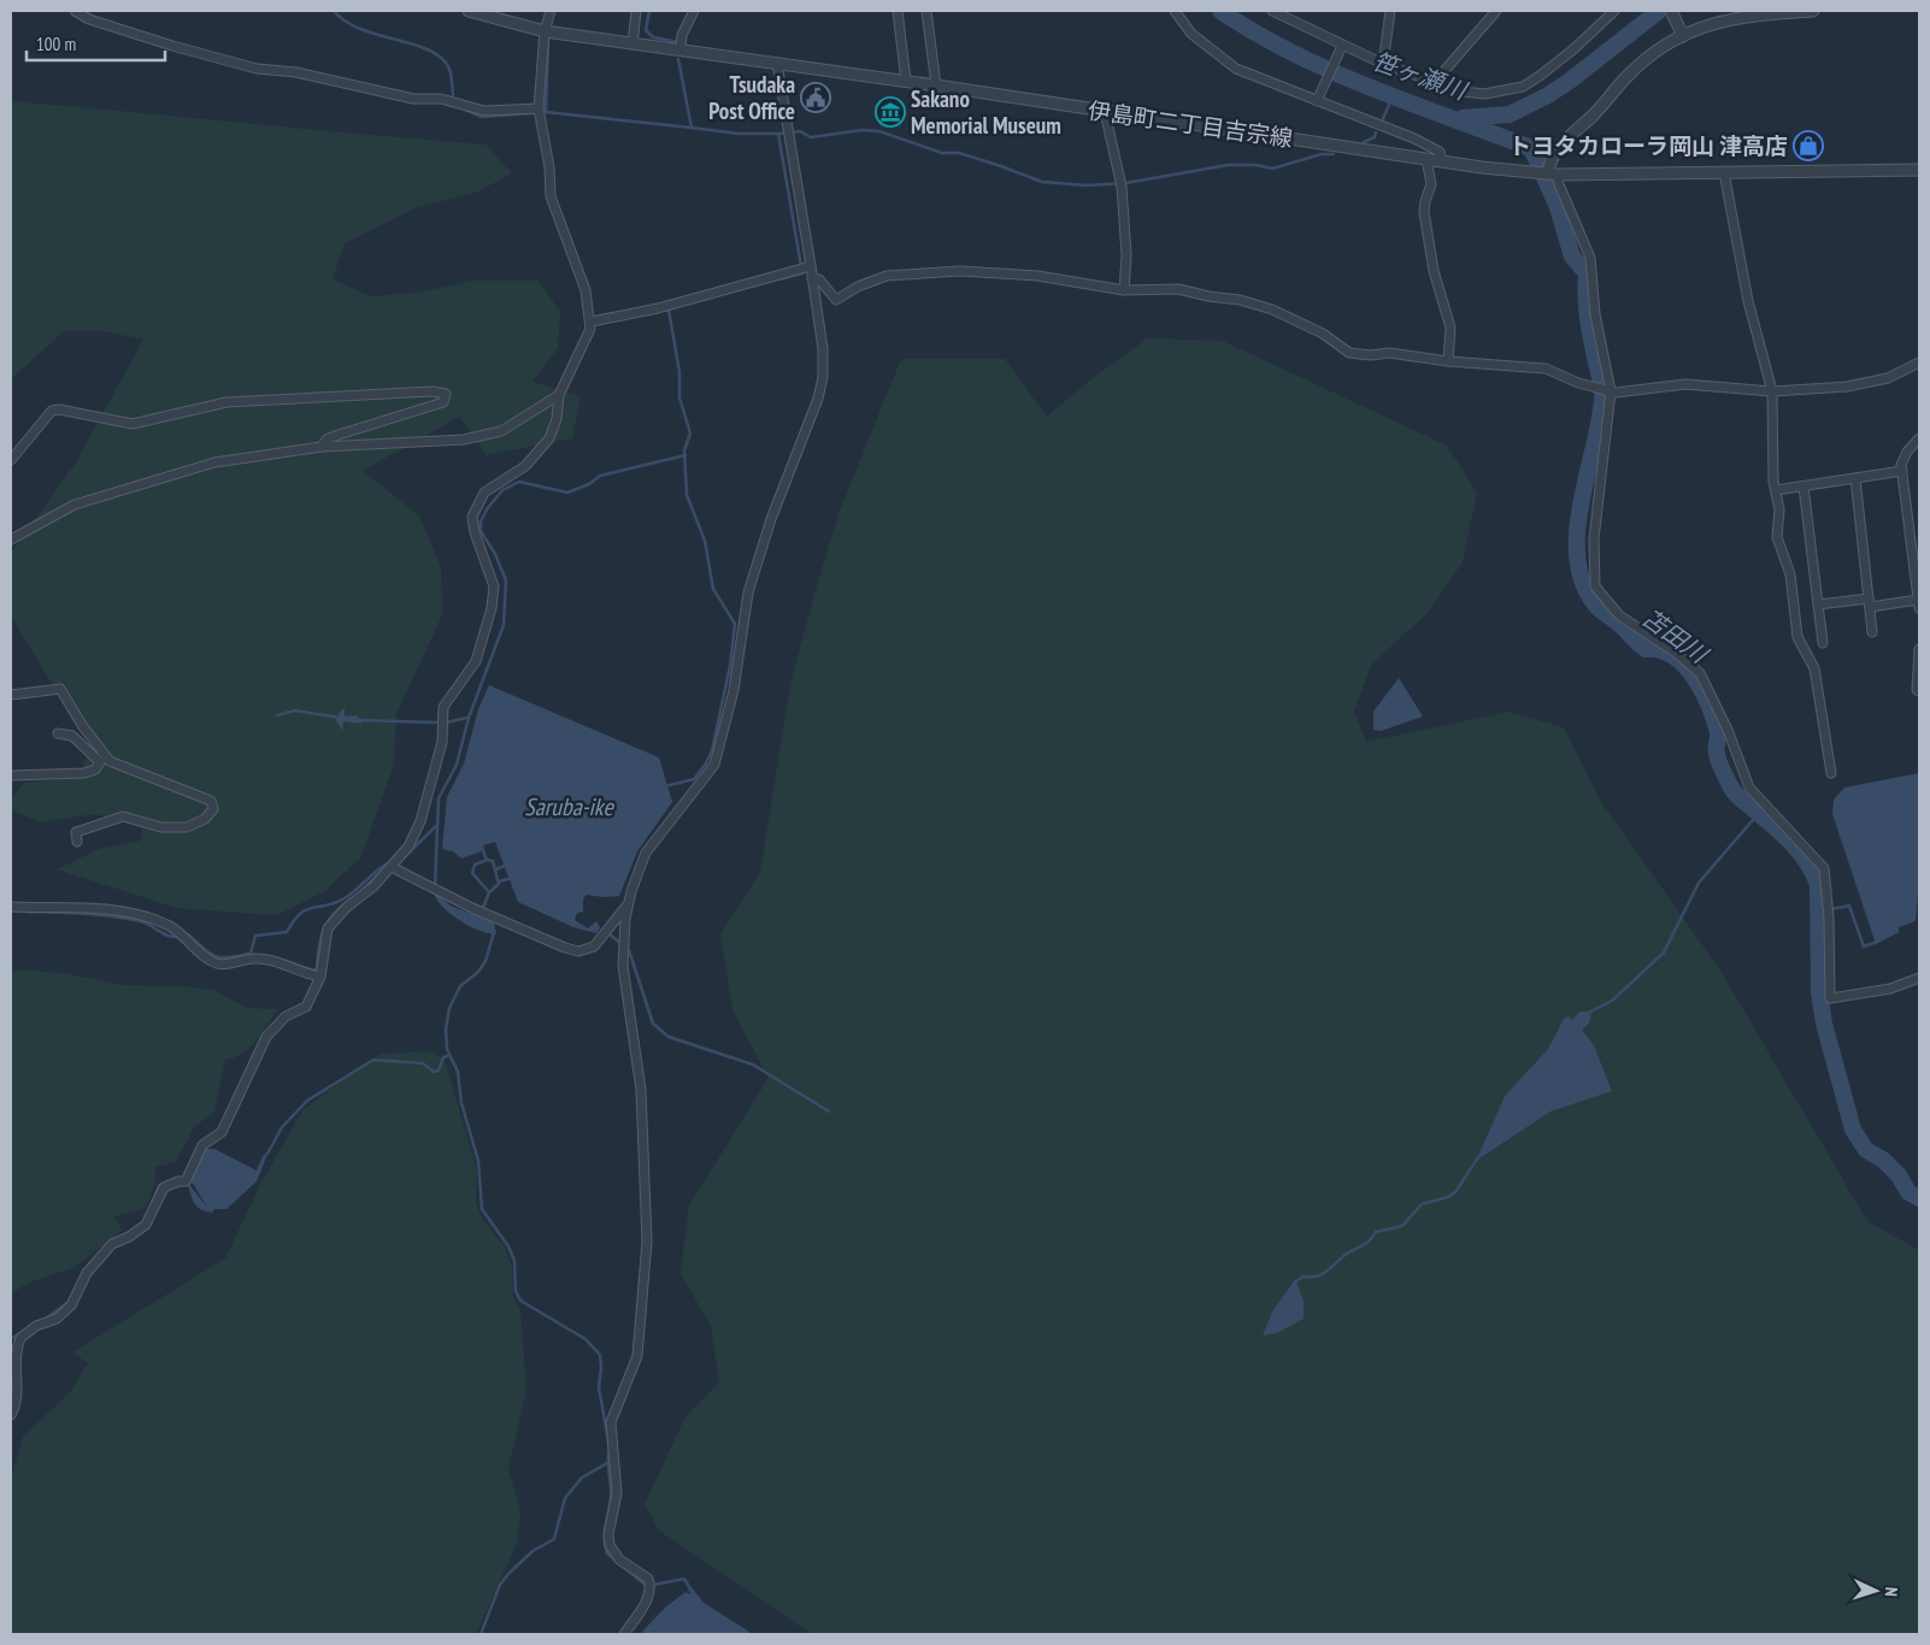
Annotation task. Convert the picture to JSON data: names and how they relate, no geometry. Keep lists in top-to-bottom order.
{
  "streets": {
    "street": ["伊島町二丁目吉宗線"]
  },
  "water": ["笹ヶ瀬川", "苫田川", "Saruba-ike"],
  "places": {
    "public building": ["Tsudaka Post Office"],
    "museum": ["Sakano Memorial Museum"],
    "shop": ["トヨタカローラ岡山 津高店"]
  },
  "scale_bar": "100 m",
  "north": "right"
}
